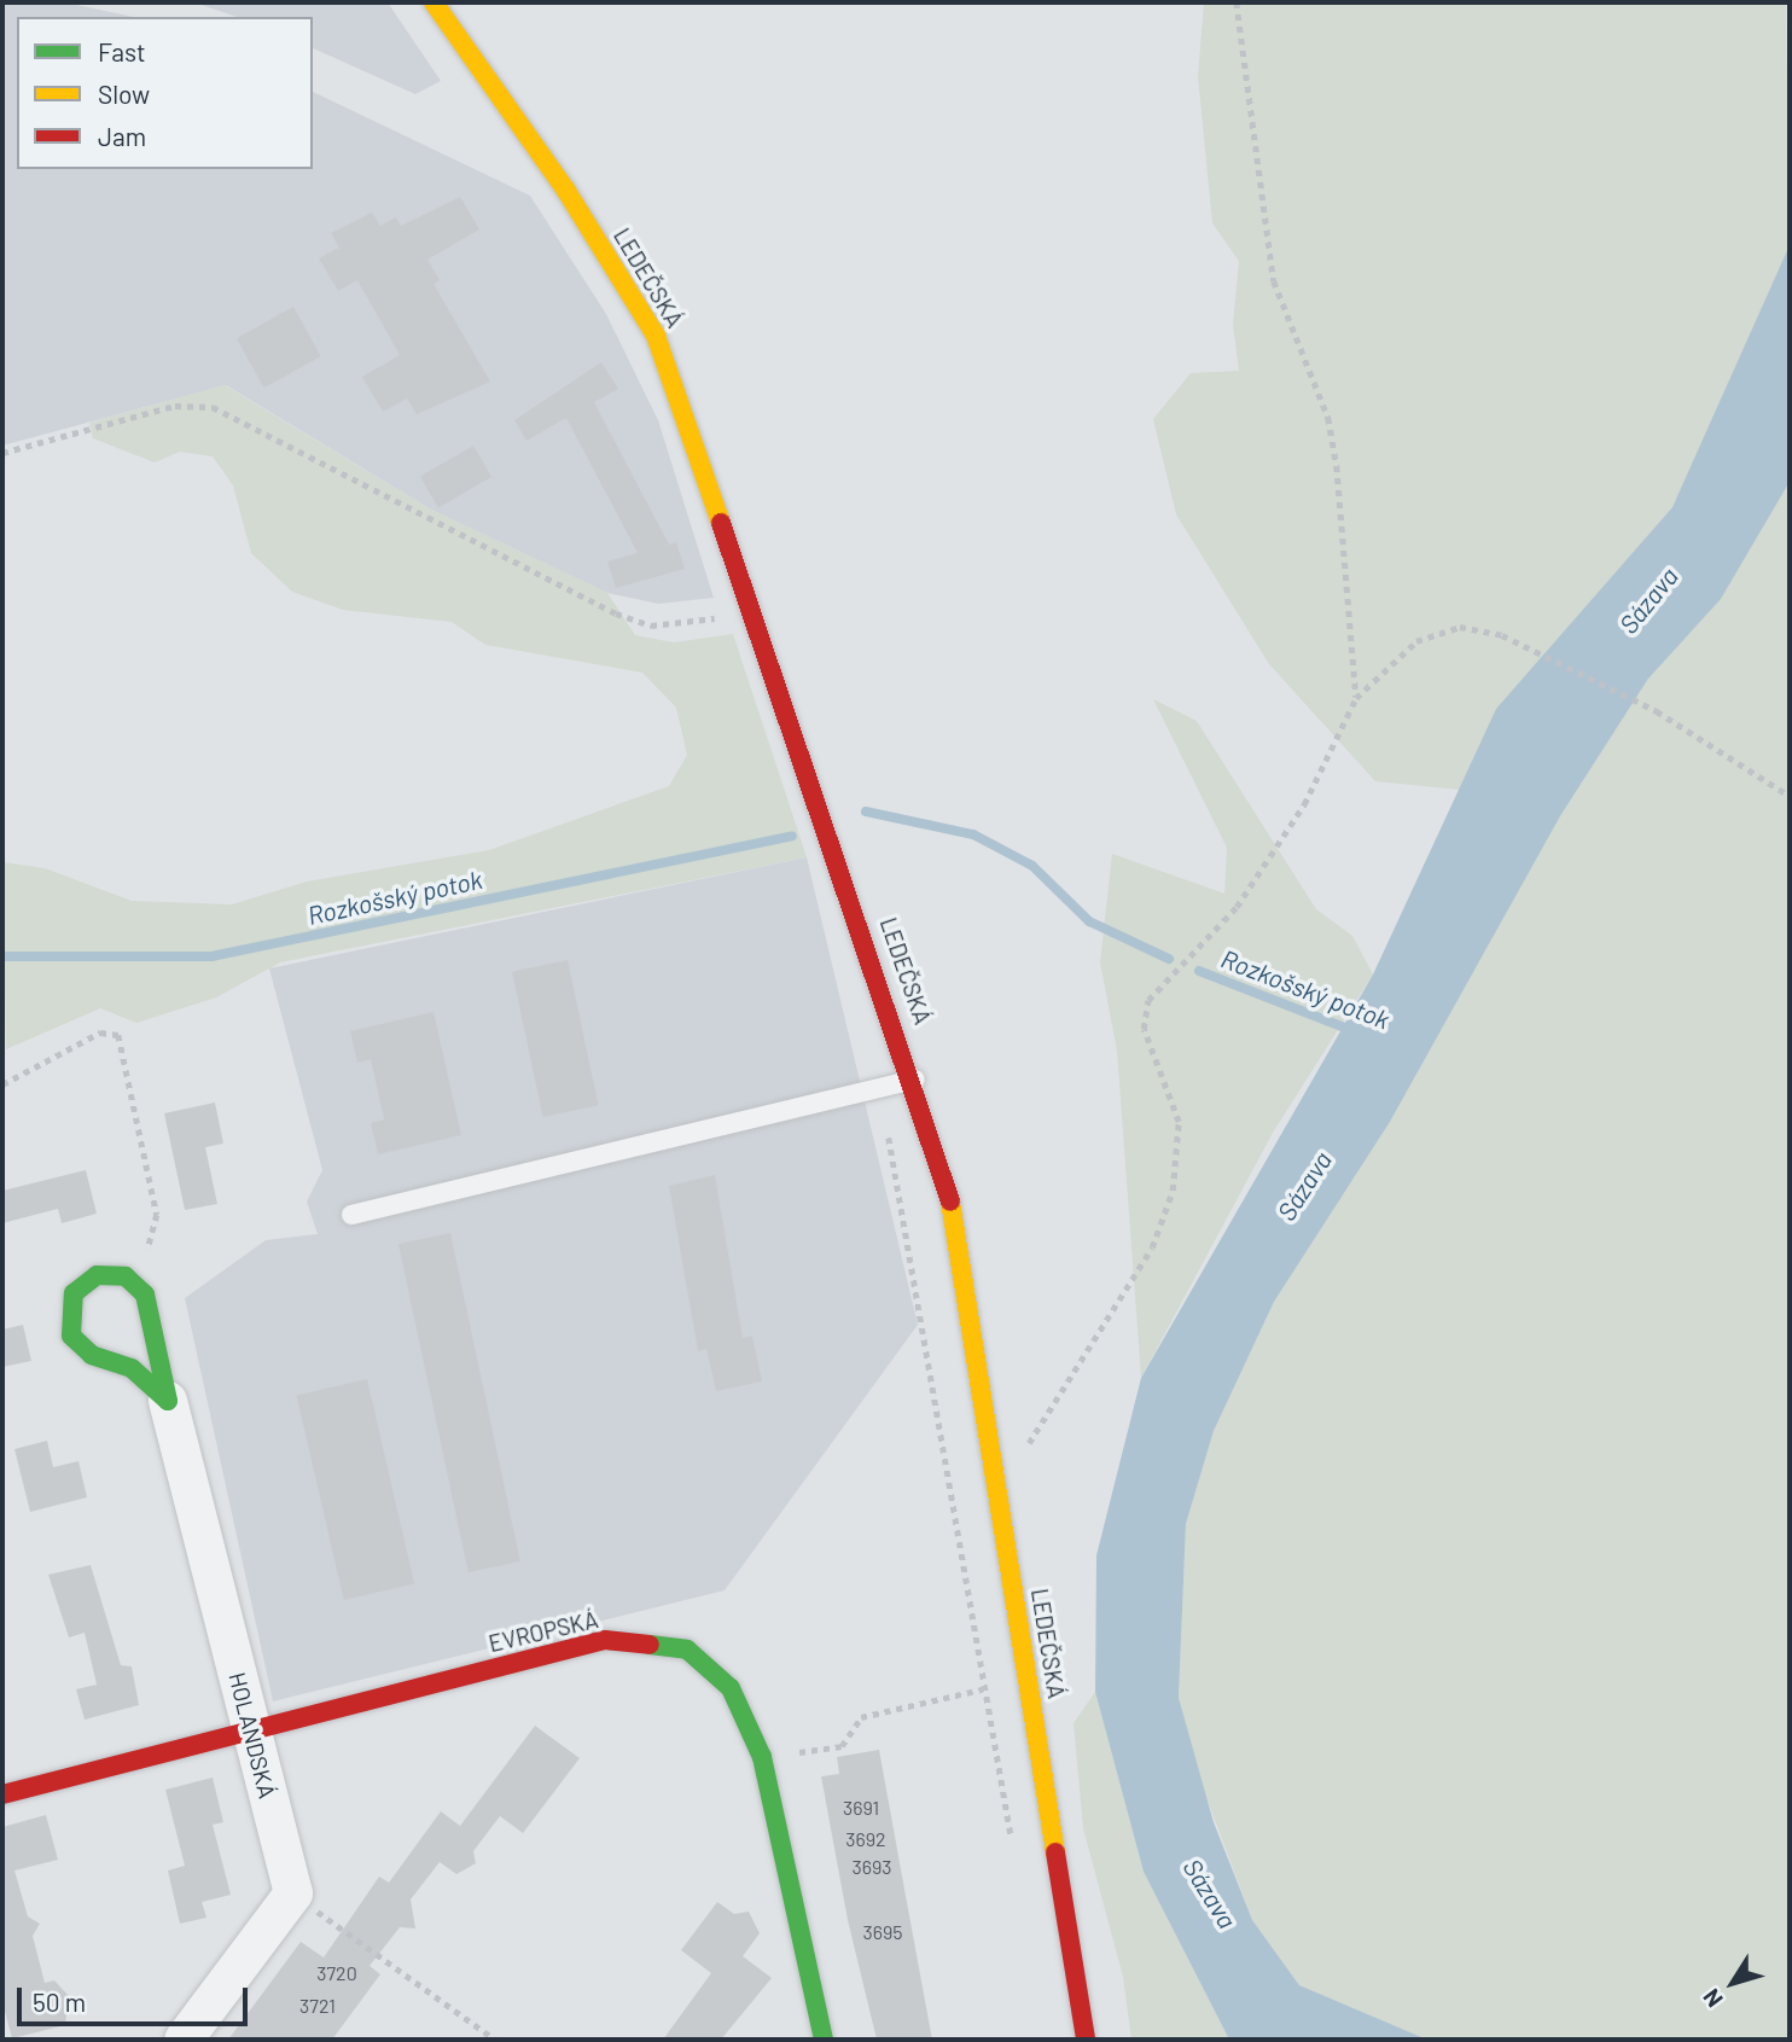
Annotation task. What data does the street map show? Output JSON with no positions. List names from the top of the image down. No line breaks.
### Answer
{"streets":{"main road":["LEDEČSKÁ","EVROPSKÁ","HOLANDSKÁ"]},"crossings":[["EVROPSKÁ","HOLANDSKÁ"]],"water":["Sázava","Rozkošský potok"],"house_numbers":["3691","3692","3693","3695","3720","3721"],"legend":["Fast","Slow","Jam"],"scale_bar":"50 m","north":"bottom left"}
